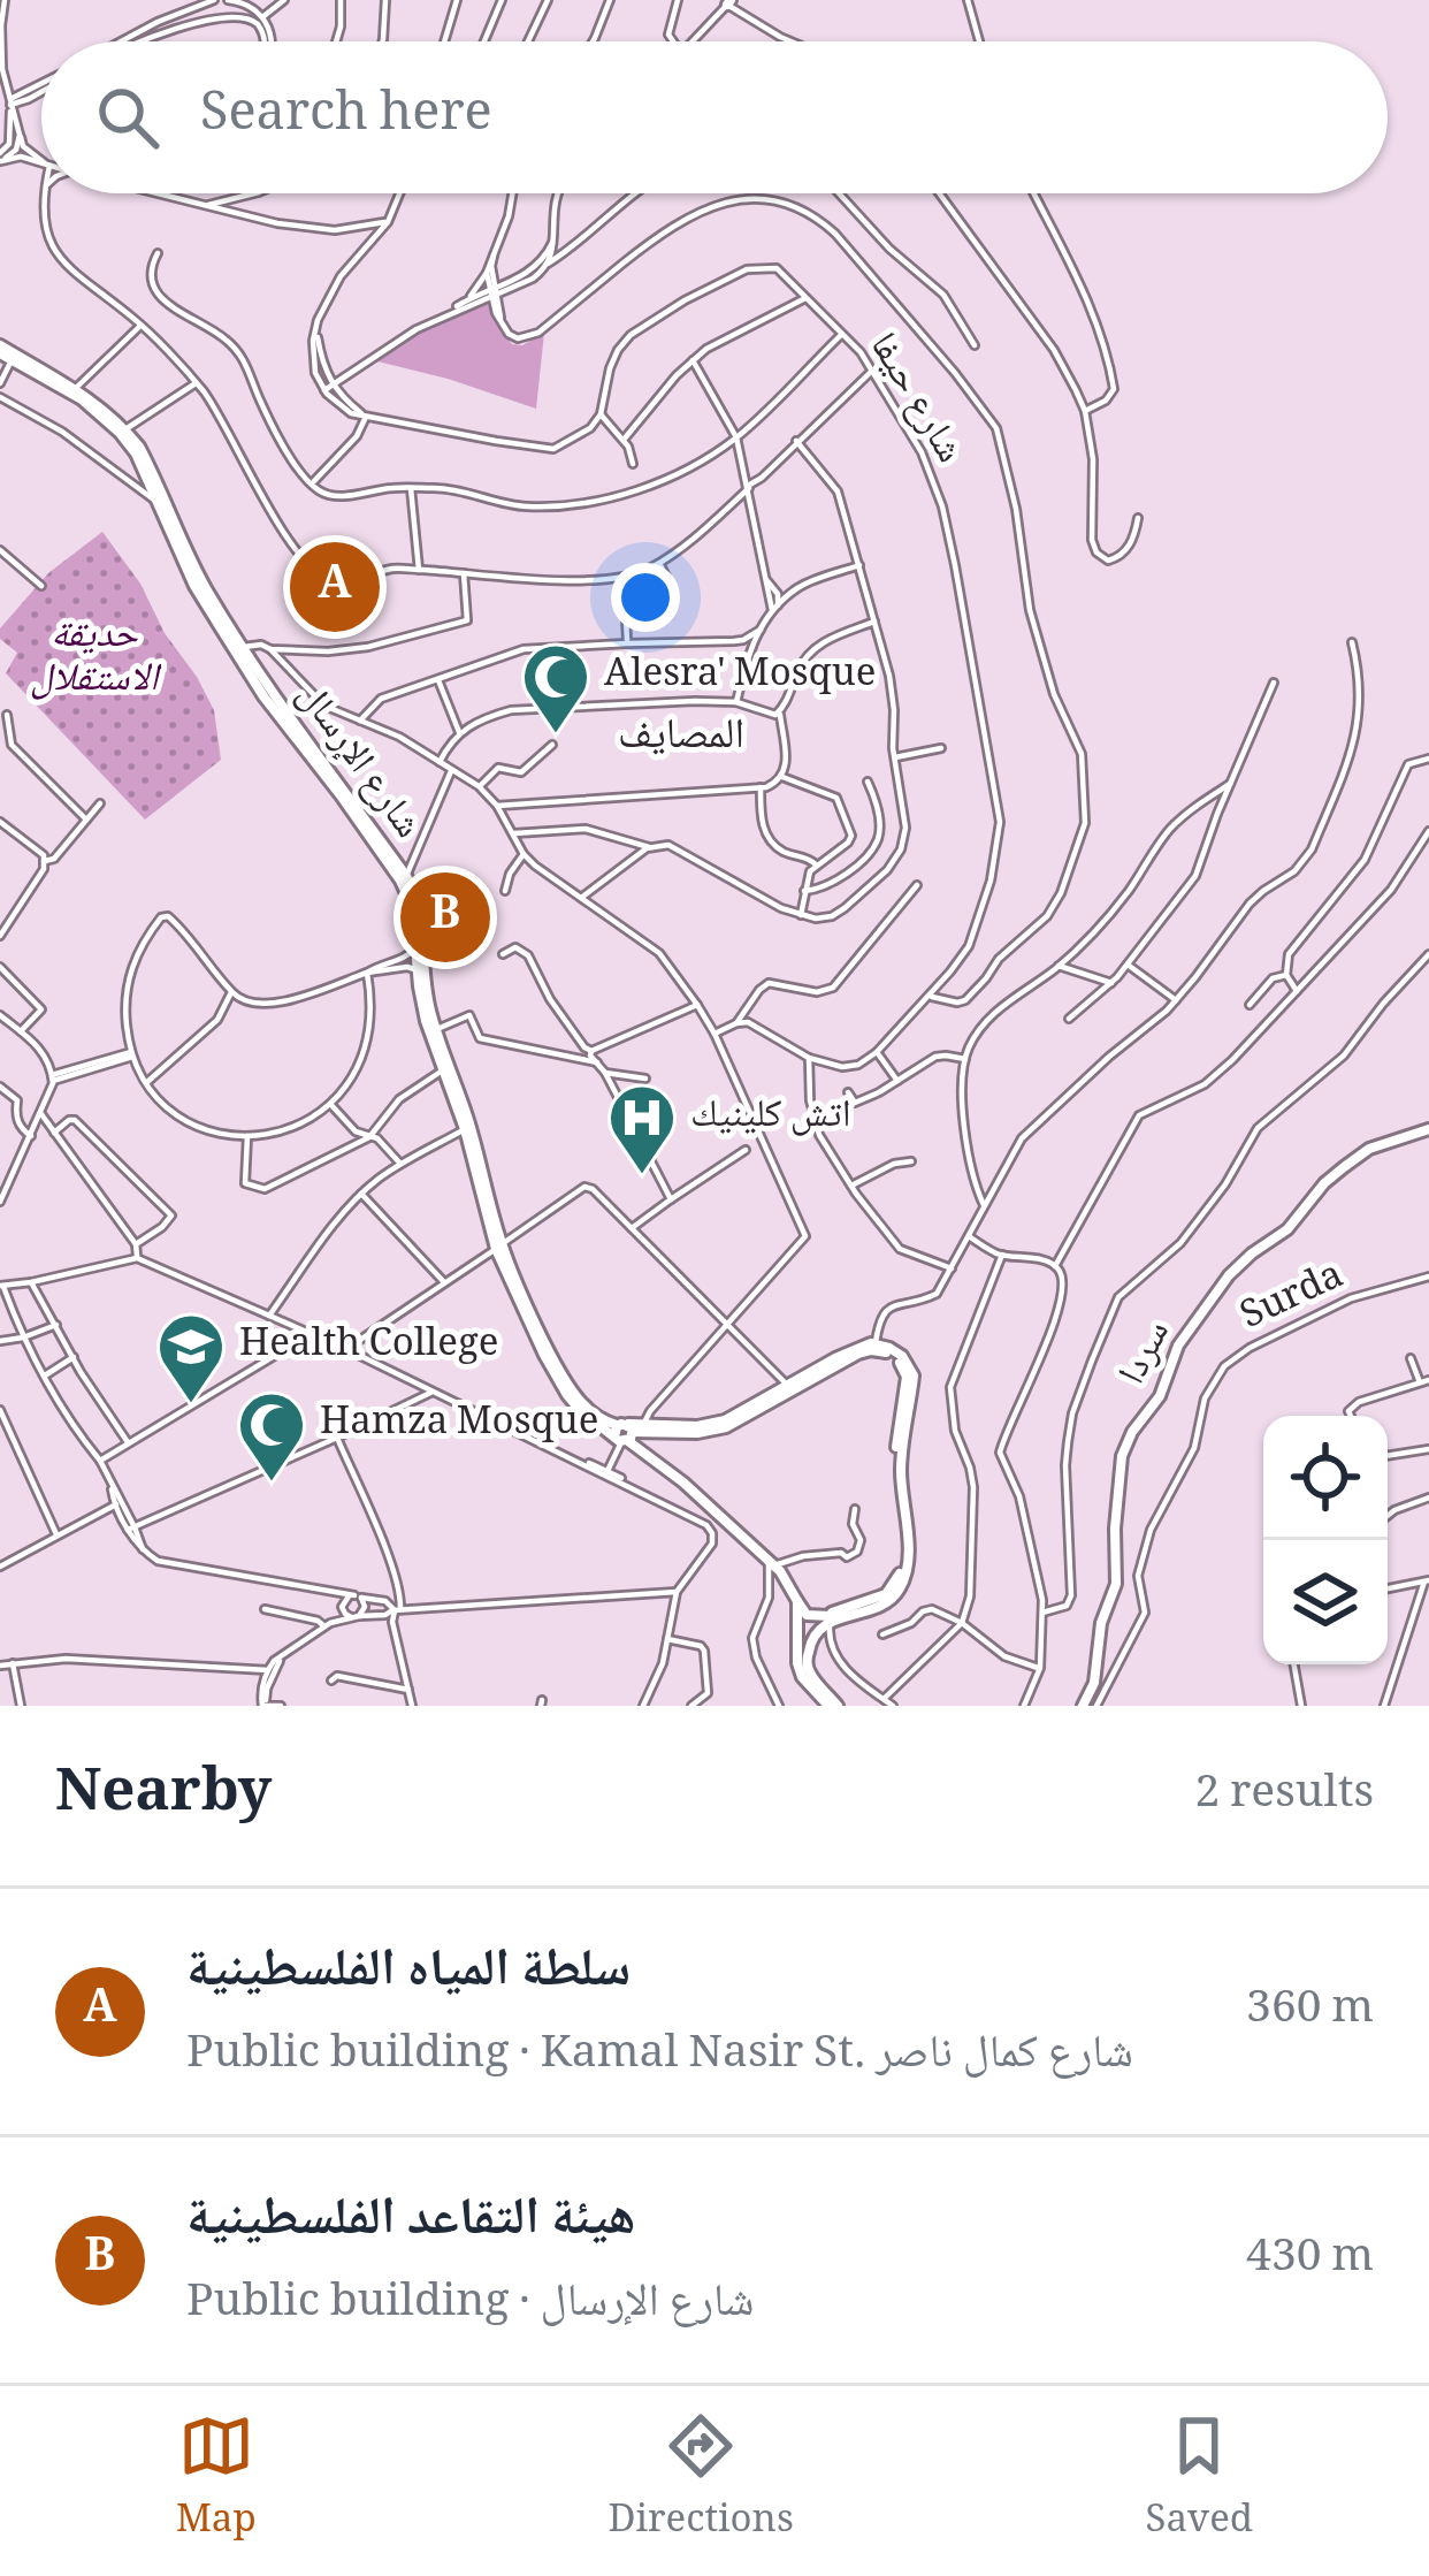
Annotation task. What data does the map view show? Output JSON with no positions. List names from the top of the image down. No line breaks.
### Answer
{"streets":{"main road":["شارع الإرسال","سردا"],"street":["شارع حيفا","Surda"]},"districts":["المصايف"],"parks":["حديقة الاستقلال"],"places":{"mosque":["Alesra' Mosque","Hamza Mosque"],"hospital":["اتش كلينيك"],"school or university":["Health College"]},"page":{"search":"Search here","pins":["A","B"],"heading":["Nearby","2 results"],"list":[{"mark":"A","name":"سلطة المياه الفلسطينية","note":"Public building · Kamal Nasir St. شارع كمال ناصر","value":"360 m"},{"mark":"B","name":"هيئة التقاعد الفلسطينية","note":"Public building · شارع الإرسال","value":"430 m"}],"nav":["Map","Directions","Saved"]}}
